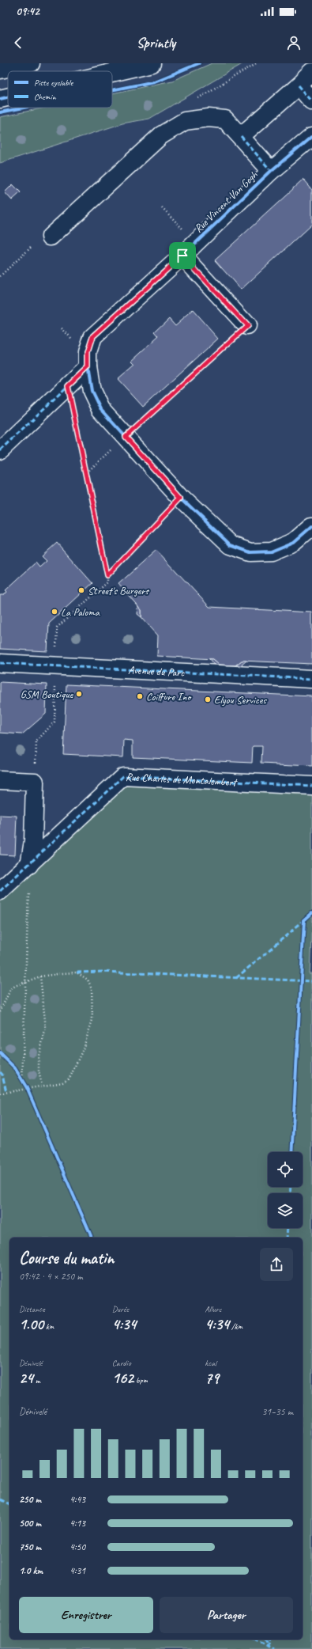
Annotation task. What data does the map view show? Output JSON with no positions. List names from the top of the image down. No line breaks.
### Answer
{"streets":{"street":["Rue Vincent Van Gogh","Avenue du Parc","Rue Charles de Montalembert"]},"places":["Street's Burgers","La Paloma","GSM Boutique","Coiffure Ino","Elyou Services"],"legend":["Piste cyclable","Chemin"],"page":{"status":"09:42","header":"Sprintly","heading":["Course du matin","09:42 · 4 × 250 m"],"stats":[["Distance","1.00 km"],["Durée","4:34"],["Allure","4:34 /km"],["Dénivelé","24 m"],["Cardio","162 bpm"],["kcal","79"]],"chart":["Dénivelé","31–35 m"],"list":[{"name":"250 m","note":"4:43"},{"name":"500 m","note":"4:13"},{"name":"750 m","note":"4:50"},{"name":"1.0 km","note":"4:31"}],"buttons":["Enregistrer","Partager"]}}
